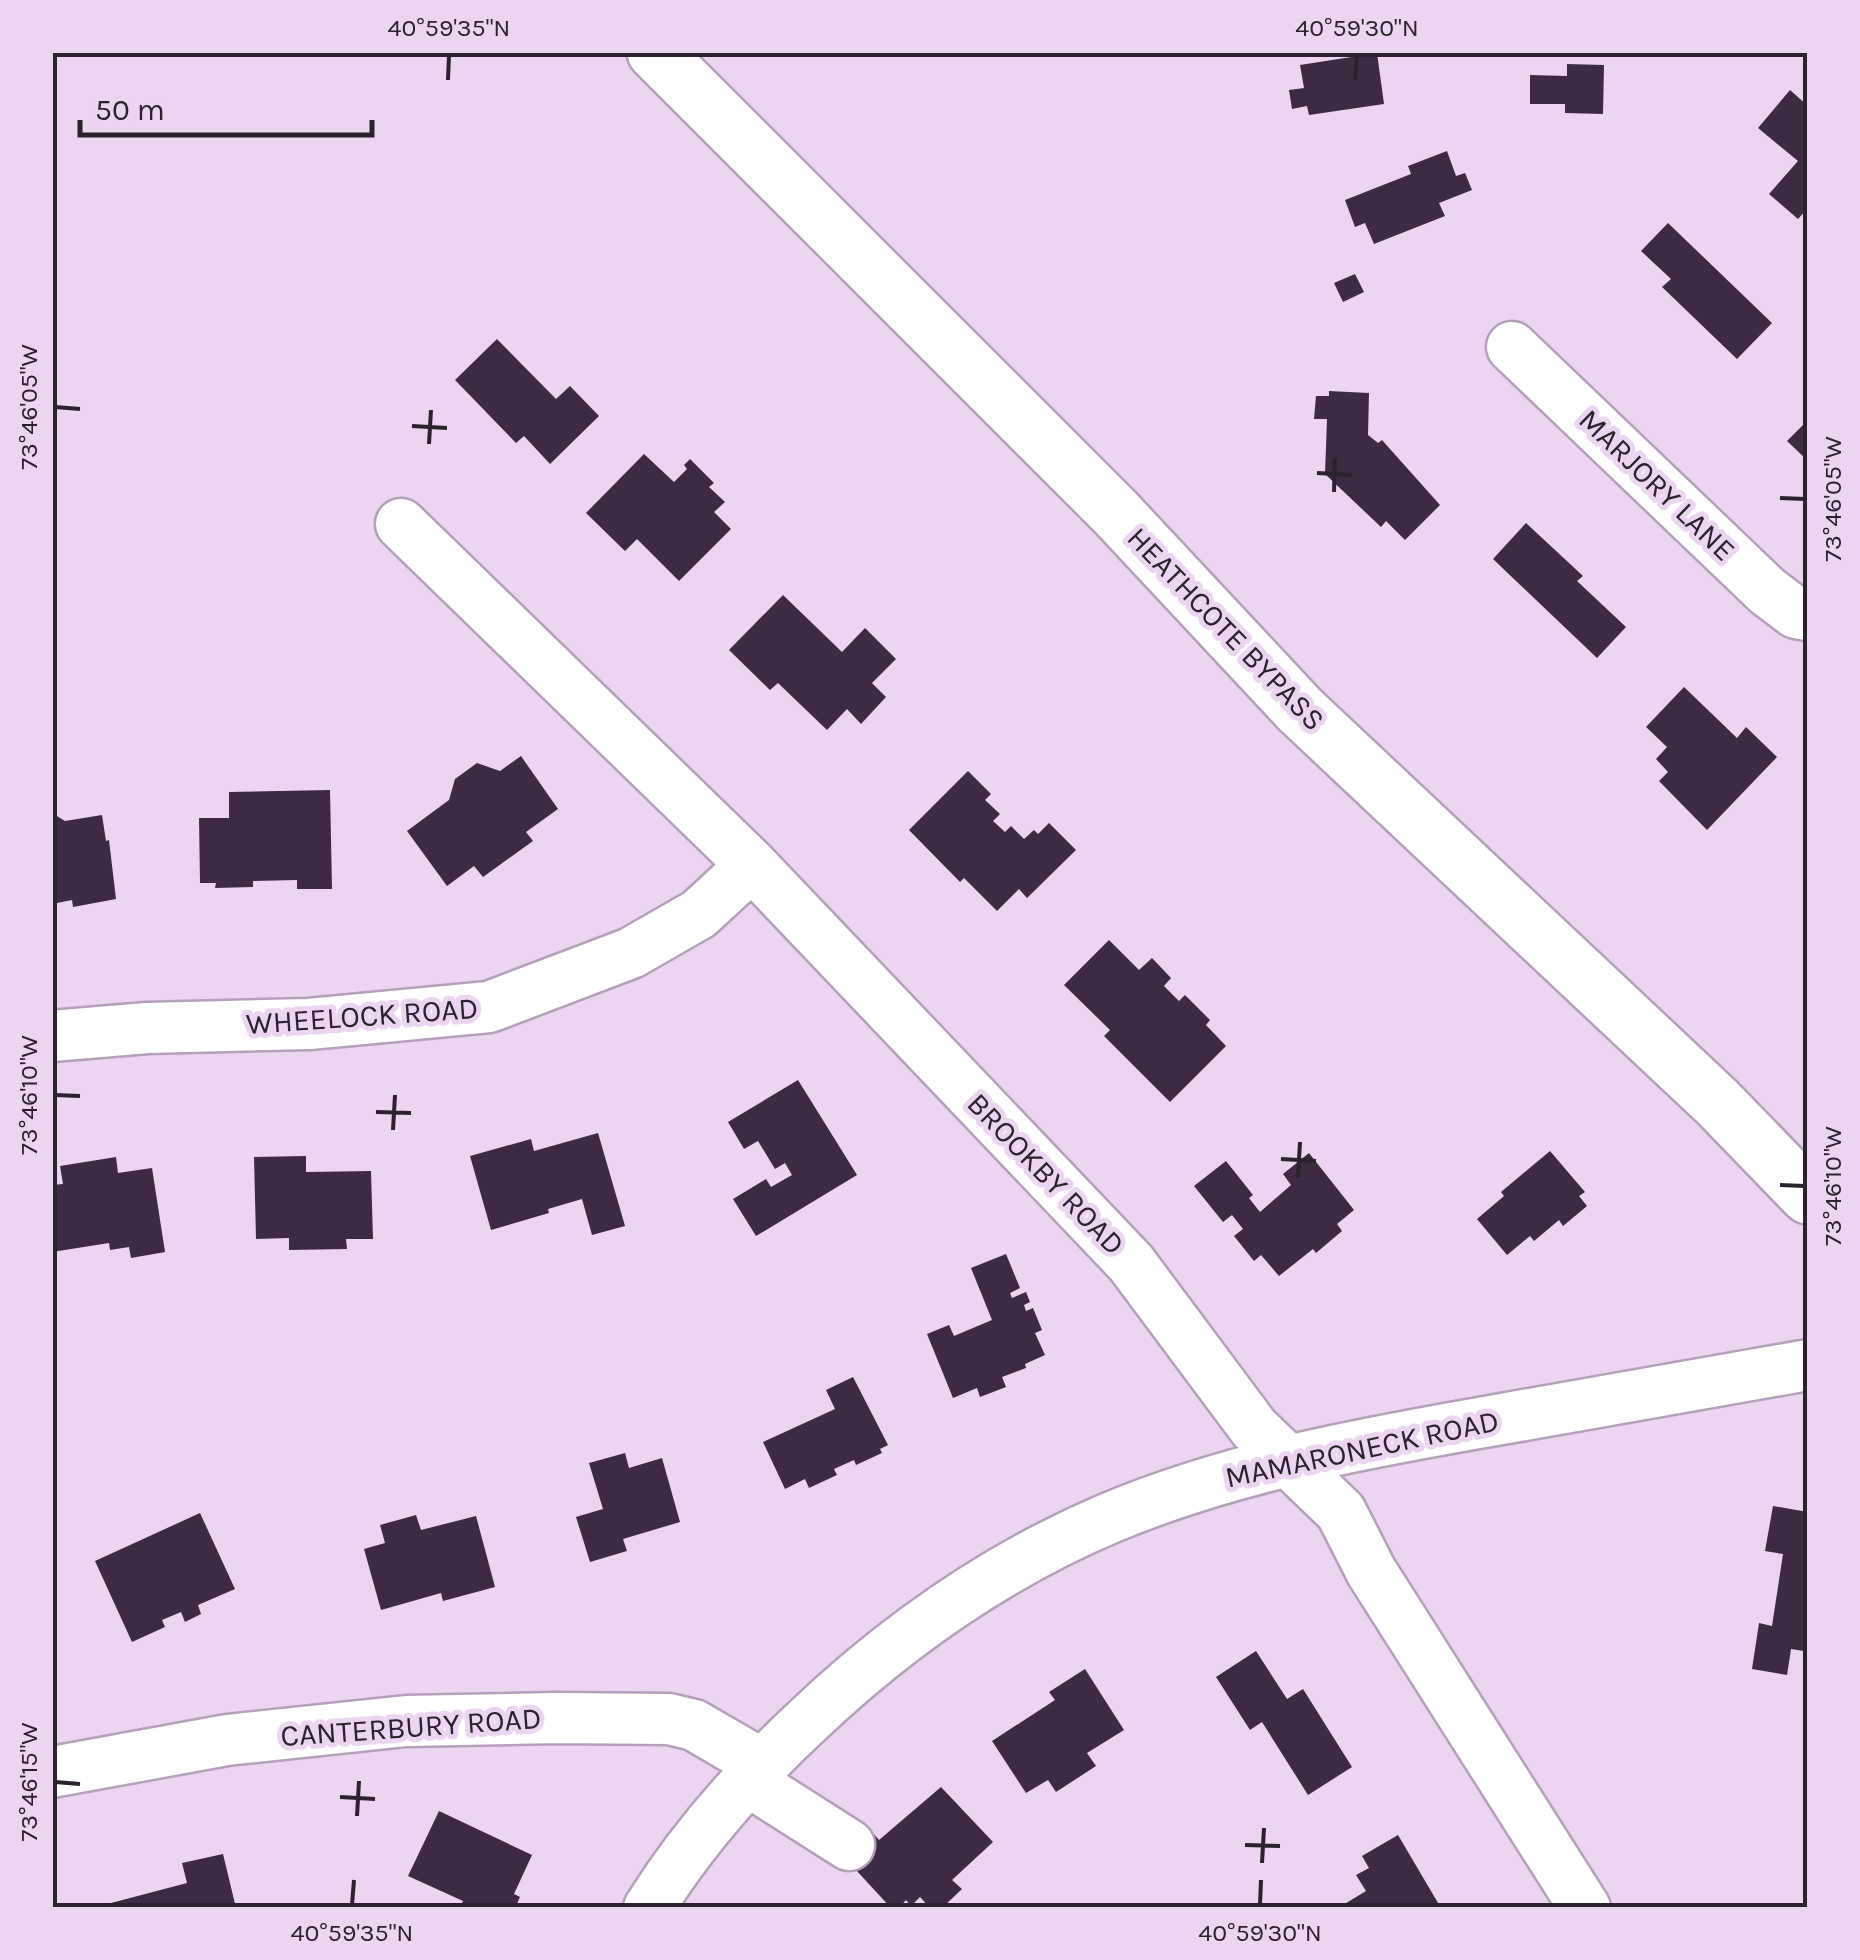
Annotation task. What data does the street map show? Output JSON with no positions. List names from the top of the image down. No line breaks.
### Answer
{"streets":{"main road":["HEATHCOTE BYPASS"],"street":["MARJORY LANE","WHEELOCK ROAD","BROOKBY ROAD","MAMARONECK ROAD","CANTERBURY ROAD"]},"crossings":[["WHEELOCK ROAD","BROOKBY ROAD"],["BROOKBY ROAD","MAMARONECK ROAD"],["MAMARONECK ROAD","CANTERBURY ROAD"]],"scale_bar":"50 m","coordinates":["40°59'35\"N","40°59'30\"N","73°46'05\"W","73°46'10\"W","73°46'15\"W"]}
